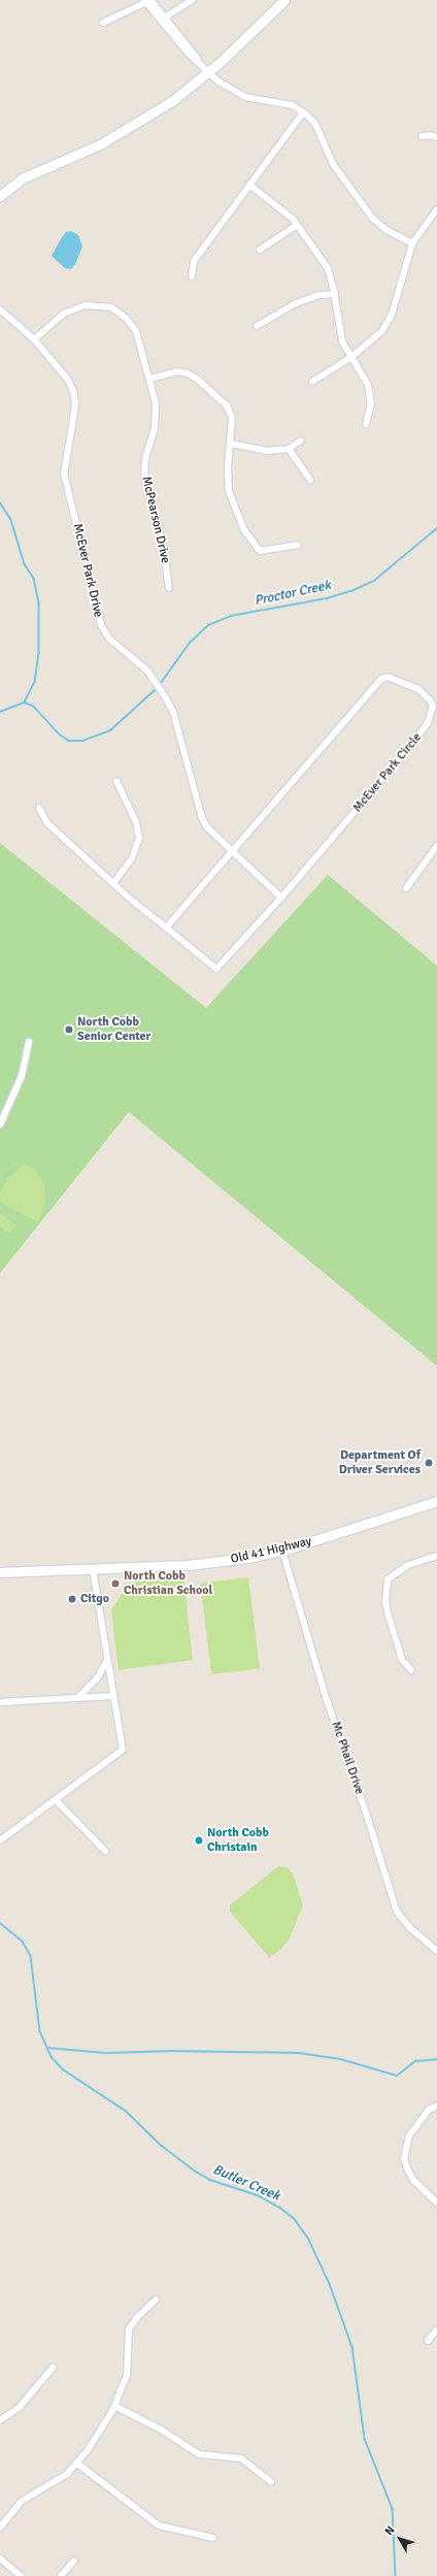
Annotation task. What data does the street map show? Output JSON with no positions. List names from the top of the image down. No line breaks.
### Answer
{"streets":{"main road":["Old 41 Highway"],"street":["McPearson Drive","McEver Park Drive","McEver Park Circle","Mc Phail Drive"]},"crossings":[["McPearson Drive","McEver Park Drive"],["McEver Park Drive","McEver Park Circle"],["Old 41 Highway","Mc Phail Drive"]],"water":["Proctor Creek","Butler Creek"],"places":["North Cobb Senior Center","Department Of Driver Services","North Cobb Christian School","Citgo","North Cobb Christain"],"north":"top left"}
